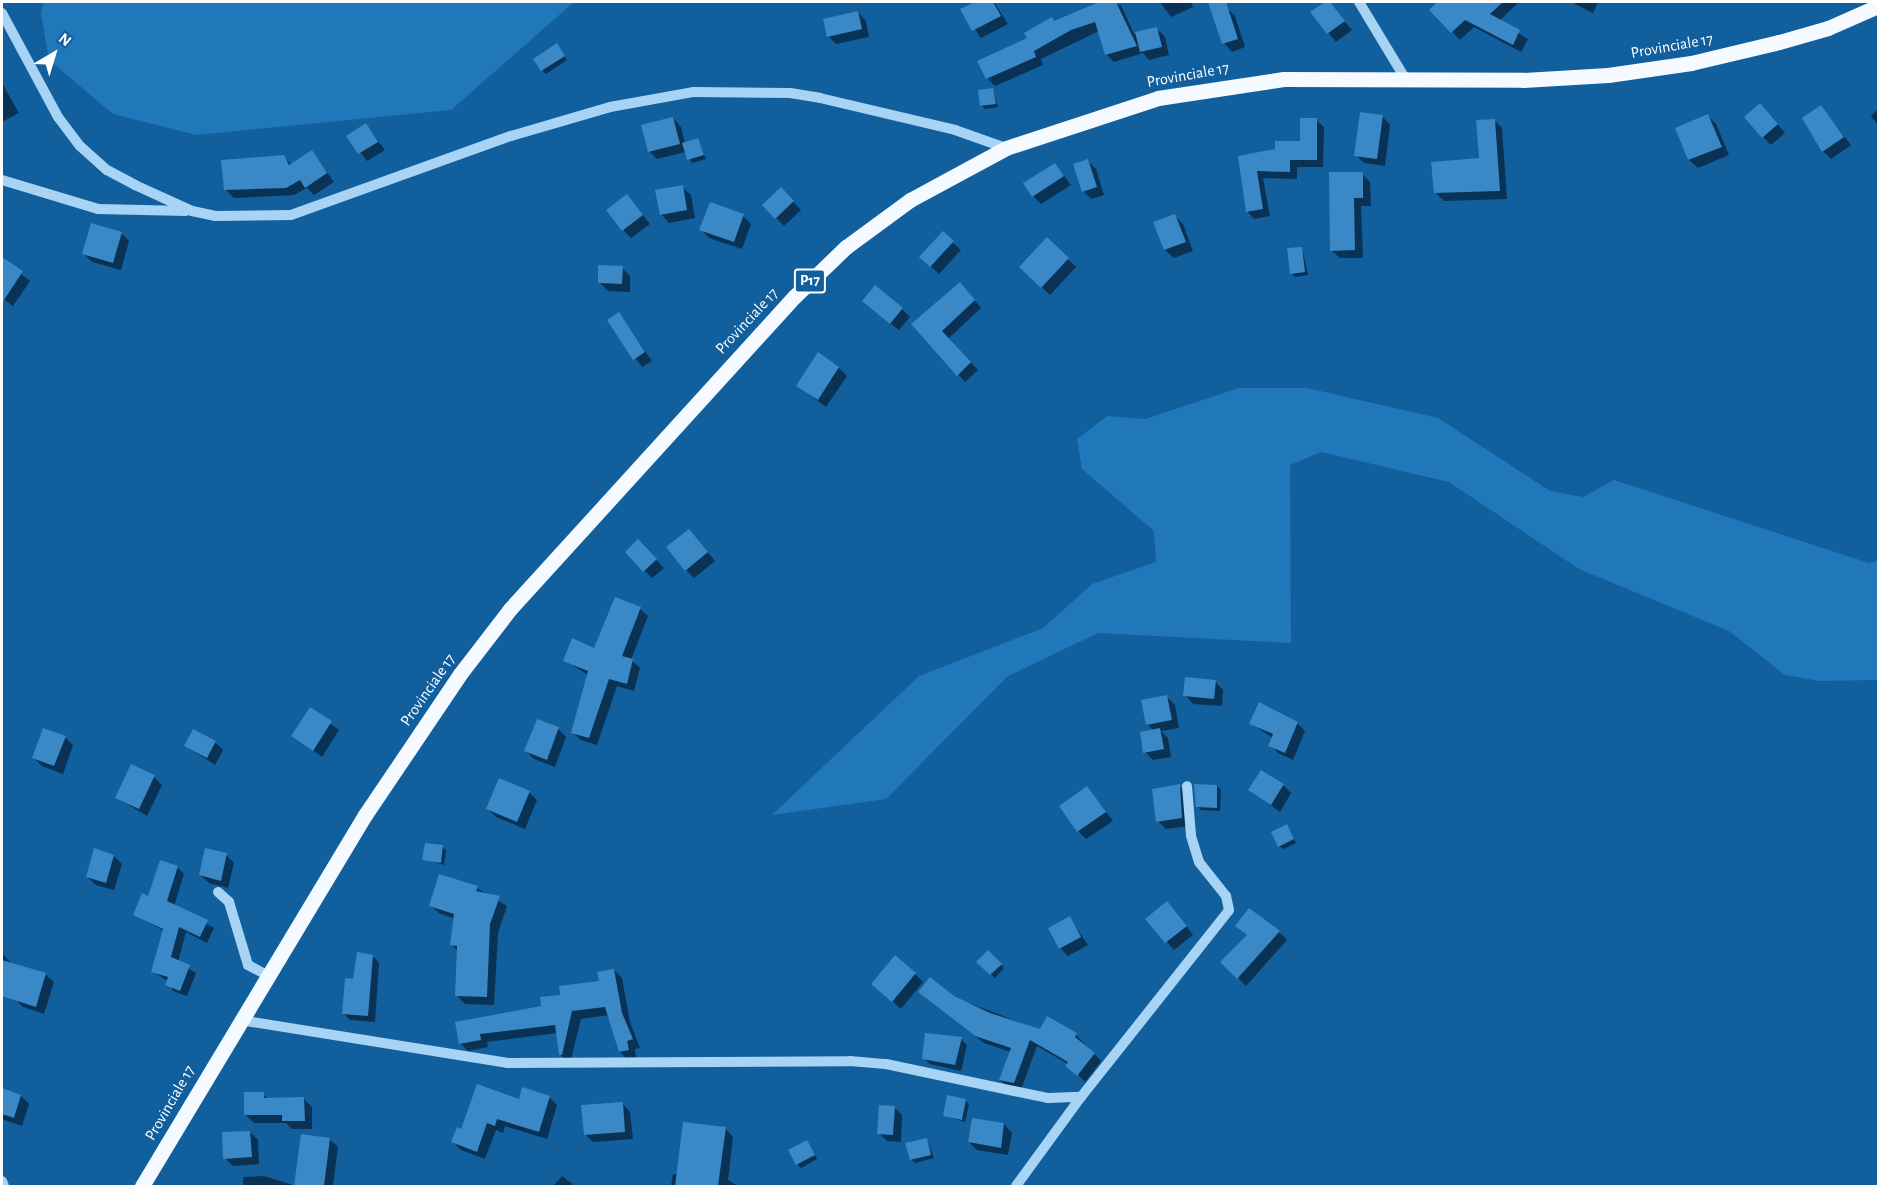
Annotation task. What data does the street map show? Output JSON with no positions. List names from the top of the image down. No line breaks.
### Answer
{"streets":{"main road":["Provinciale 17","P17"]},"north":"top right"}
